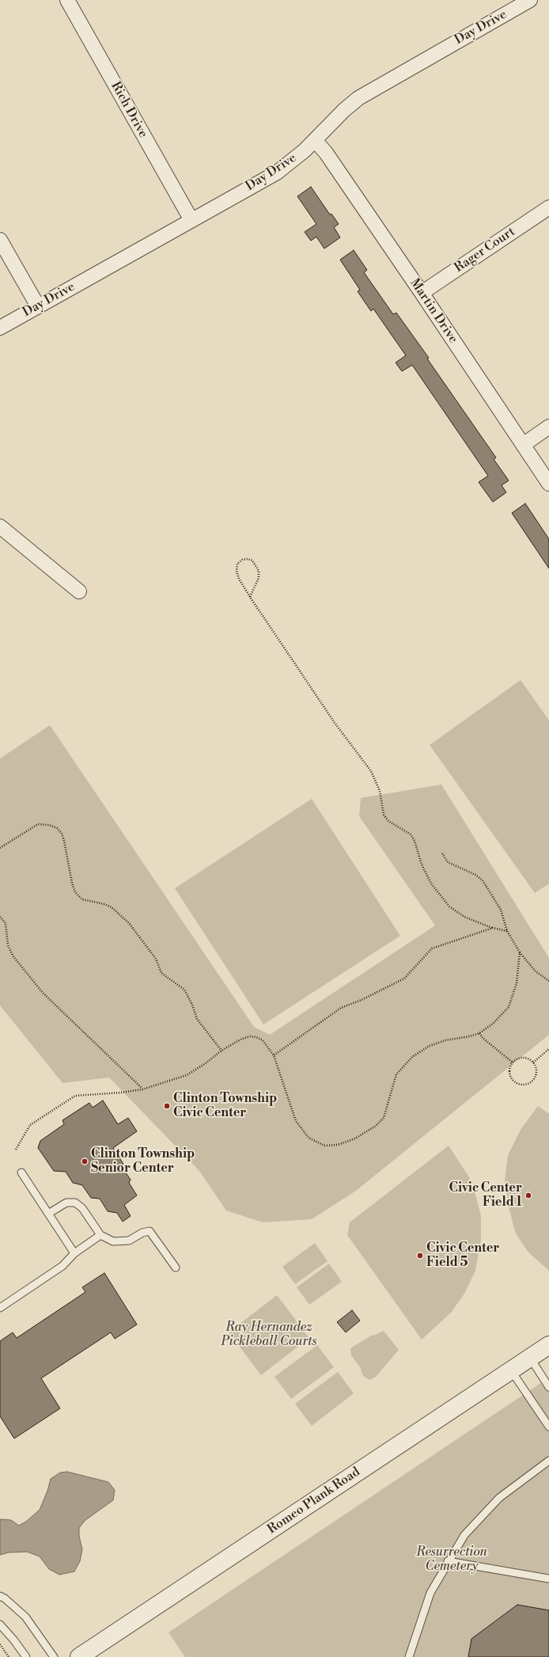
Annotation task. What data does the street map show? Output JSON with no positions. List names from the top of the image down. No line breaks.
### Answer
{"streets":{"street":["Day Drive","Rich Drive","Rager Court","Martin Drive","Romeo Plank Road"]},"crossings":[["Day Drive","Rich Drive"],["Day Drive","Martin Drive"],["Rager Court","Martin Drive"]],"parks":["Ray Hernandez Pickleball Courts","Resurrection Cemetery"],"places":["Clinton Township Civic Center","Clinton Township Senior Center","Civic Center Field 1","Civic Center Field 5"]}
